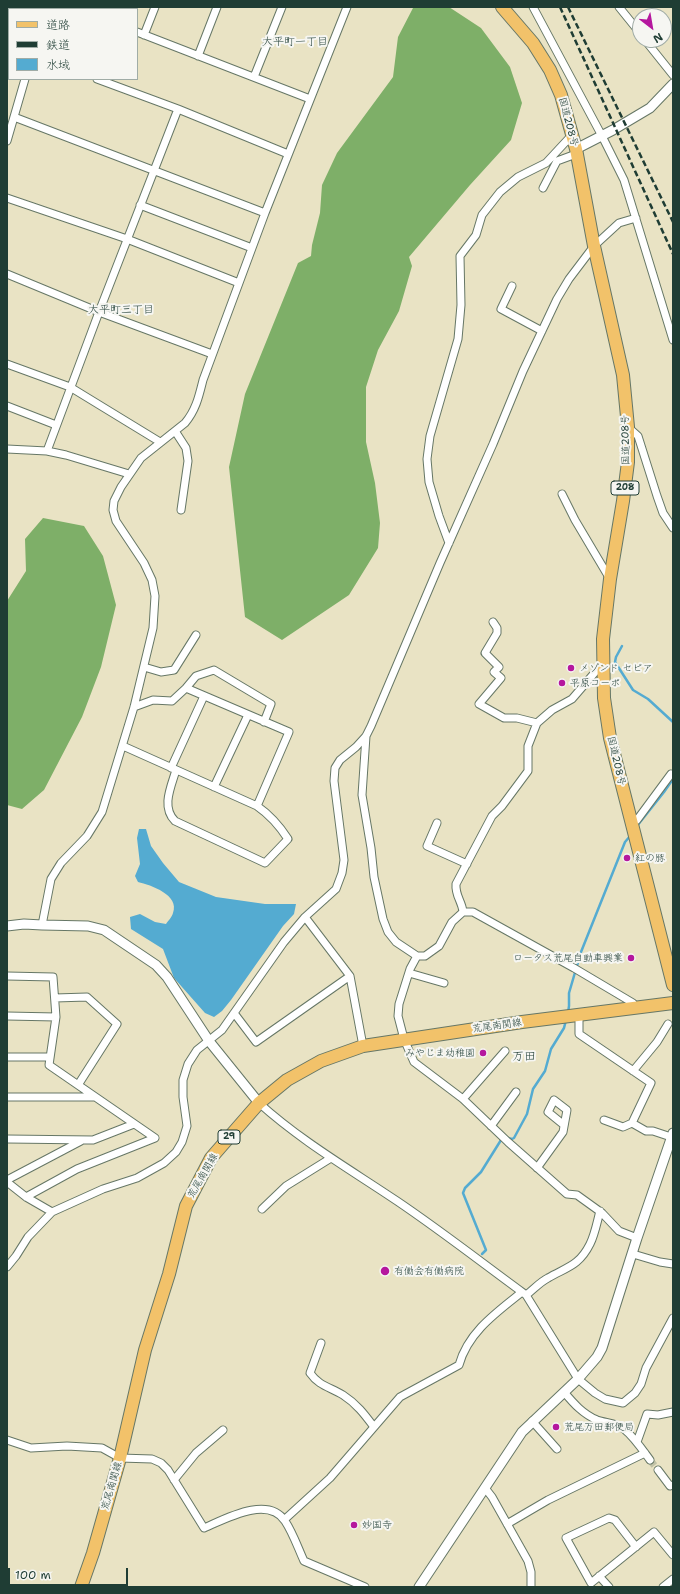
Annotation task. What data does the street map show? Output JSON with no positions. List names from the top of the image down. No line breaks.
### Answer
{"streets":{"main road":["国道208号","208","荒尾南関線","29"]},"districts":["大平町一丁目","大平町三丁目","万田"],"places":["メゾンド セピア","平原コーポ","紅の豚","ロータス荒尾自動車興業","みやじま幼稚園","有働会有働病院","荒尾万田郵便局","妙国寺"],"legend":["道路","鉄道","水域"],"scale_bar":"100 m","north":"bottom right"}
